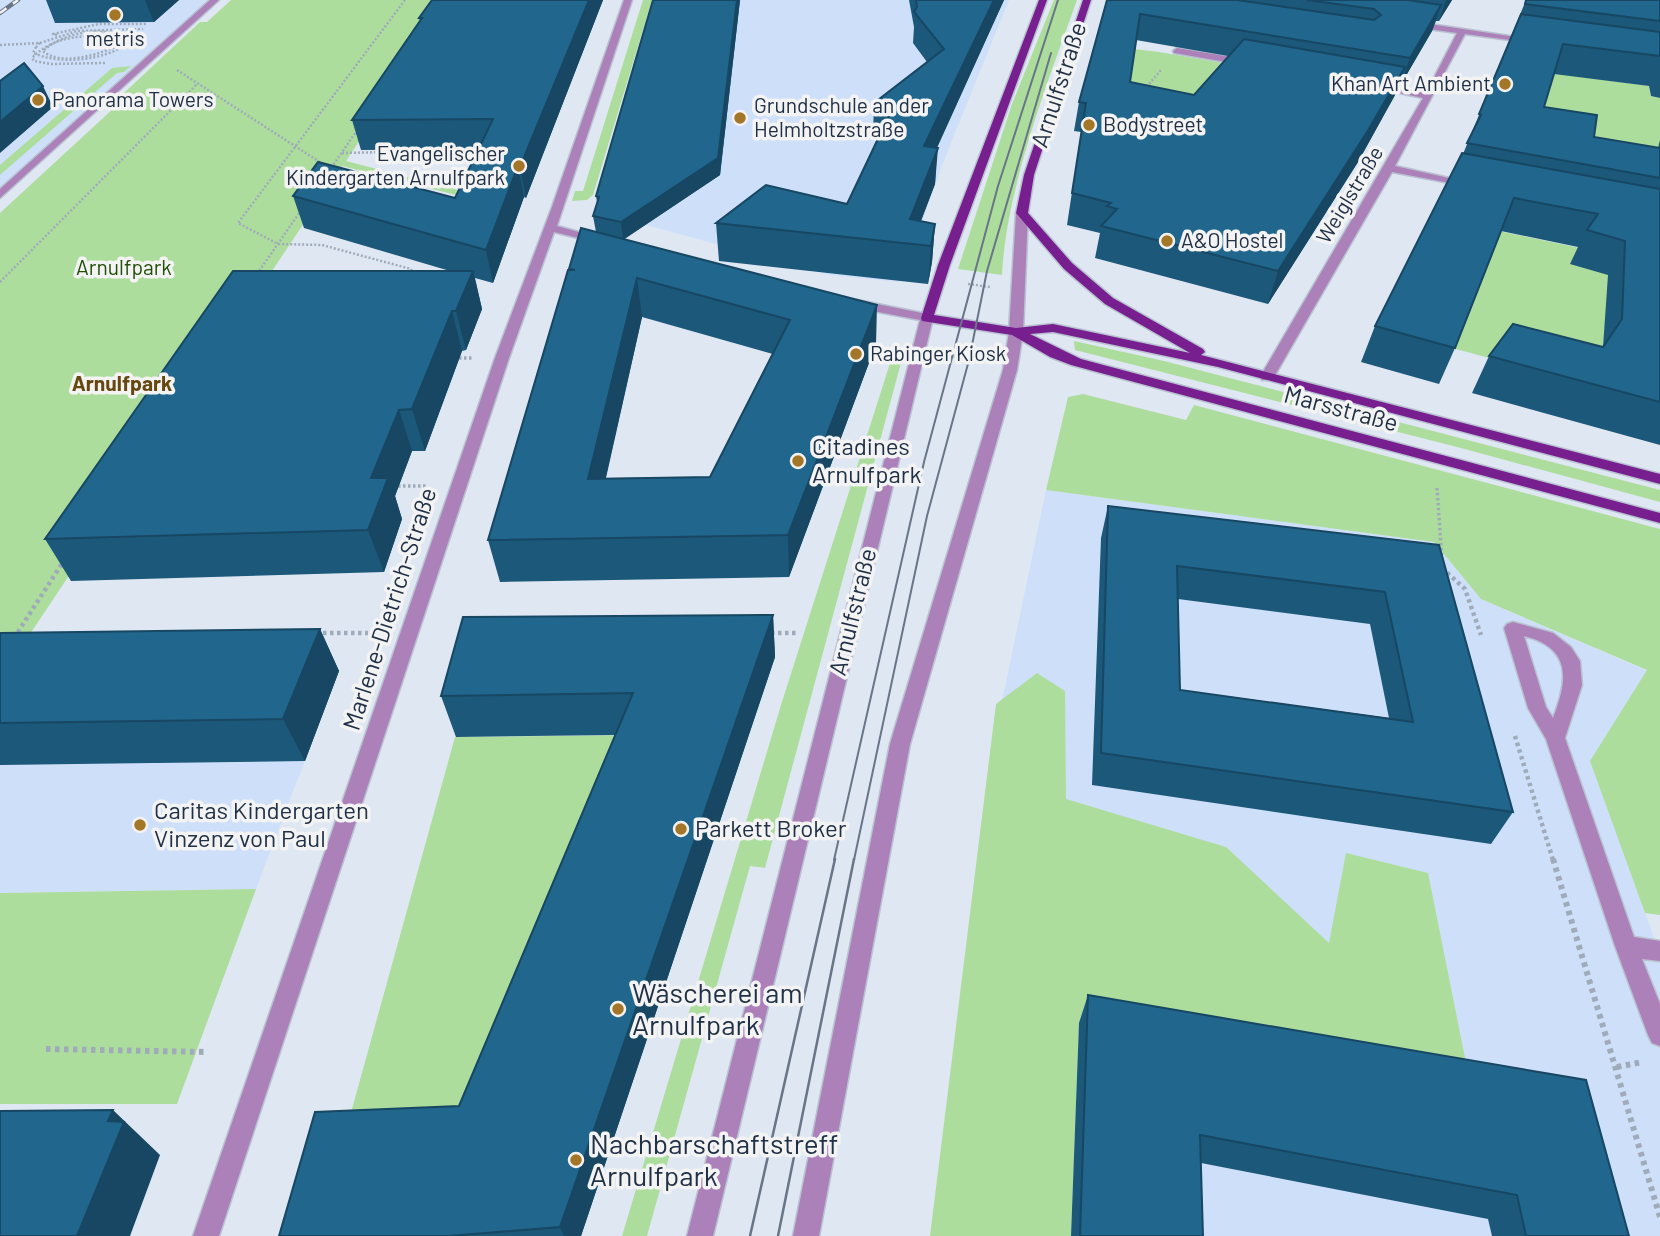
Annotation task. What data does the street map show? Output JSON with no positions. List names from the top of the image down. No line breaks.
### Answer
{"streets":{"main road":["Arnulfstraße","Marsstraße"],"street":["Weiglstraße","Marlene-Dietrich-Straße"]},"crossings":[["Arnulfstraße","Marsstraße"],["Weiglstraße","Marsstraße"]],"districts":["Arnulfpark"],"parks":["Arnulfpark"],"places":["metris","Khan Art Ambient","Panorama Towers","Grundschule an der Helmholtzstraße","Bodystreet","Evangelischer Kindergarten Arnulfpark","A&O Hostel","Rabinger Kiosk","Citadines Arnulfpark","Caritas Kindergarten Vinzenz von Paul","Parkett Broker","Wäscherei am Arnulfpark","Nachbarschaftstreff Arnulfpark"]}
